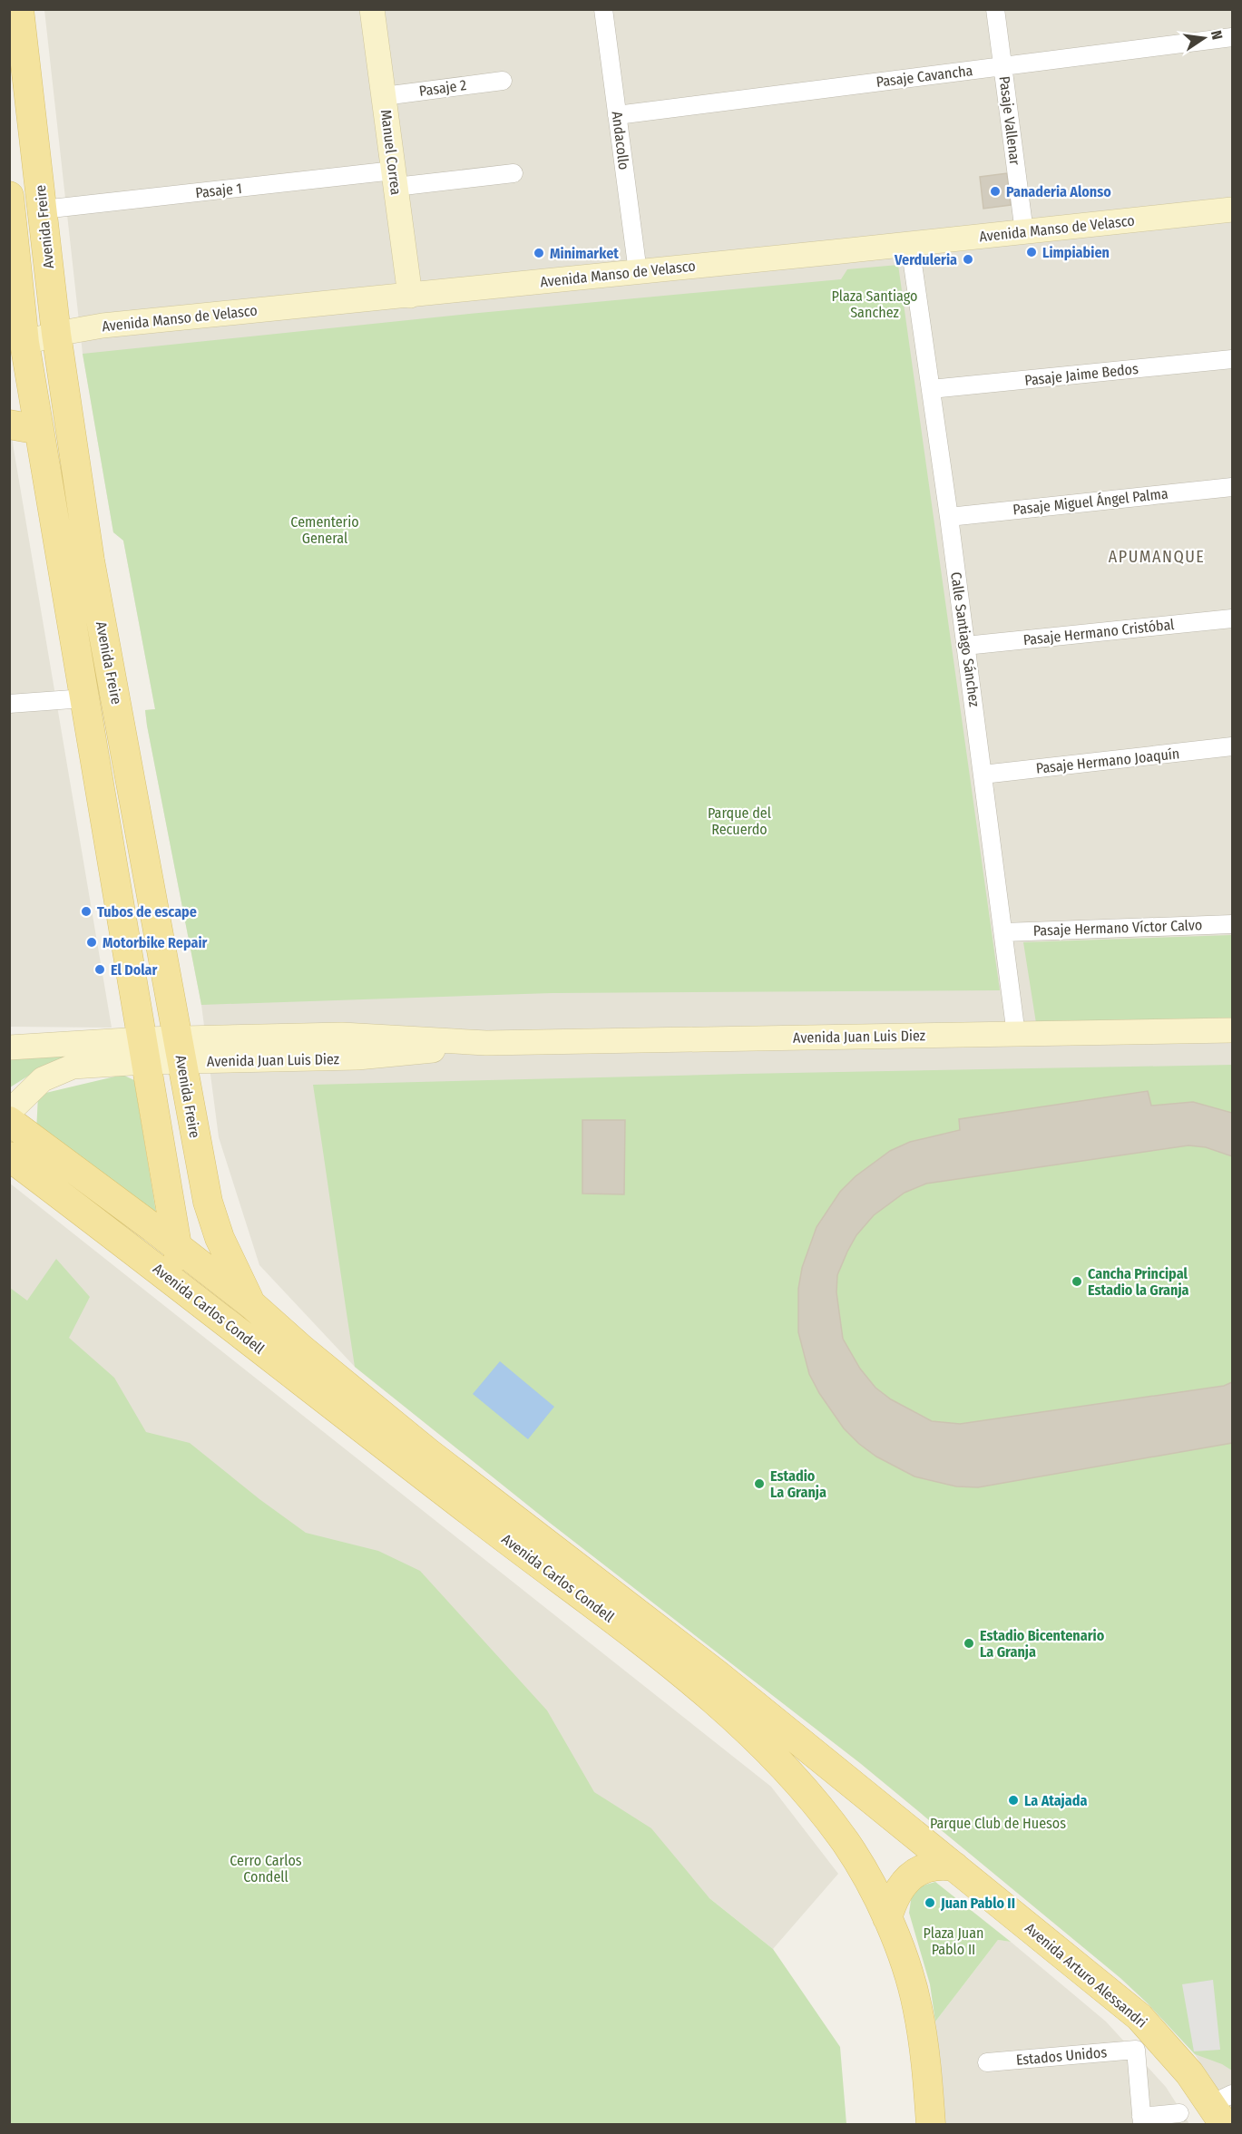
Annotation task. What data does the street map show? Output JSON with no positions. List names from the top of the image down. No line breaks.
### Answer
{"streets":{"main road":["Avenida Freire","Avenida Carlos Condell","Avenida Arturo Alessandri"],"street":["Pasaje Cavancha","Pasaje 2","Pasaje Vallenar","Andacollo","Manuel Correa","Pasaje 1","Avenida Manso de Velasco","Pasaje Jaime Bedos","Pasaje Miguel Ángel Palma","Pasaje Hermano Cristóbal","Calle Santiago Sánchez","Pasaje Hermano Joaquín","Pasaje Hermano Víctor Calvo","Avenida Juan Luis Diez","Estados Unidos"]},"crossings":[["Pasaje Cavancha","Pasaje Vallenar"],["Pasaje Cavancha","Andacollo"],["Pasaje 2","Manuel Correa"],["Pasaje Vallenar","Avenida Manso de Velasco"],["Andacollo","Avenida Manso de Velasco"],["Manuel Correa","Pasaje 1"],["Manuel Correa","Avenida Manso de Velasco"],["Pasaje 1","Avenida Freire"],["Avenida Freire","Avenida Manso de Velasco"],["Avenida Freire","Avenida Juan Luis Diez"],["Avenida Freire","Avenida Carlos Condell"],["Avenida Manso de Velasco","Calle Santiago Sánchez"],["Pasaje Jaime Bedos","Calle Santiago Sánchez"],["Pasaje Miguel Ángel Palma","Calle Santiago Sánchez"],["Pasaje Hermano Cristóbal","Calle Santiago Sánchez"],["Calle Santiago Sánchez","Pasaje Hermano Joaquín"],["Calle Santiago Sánchez","Pasaje Hermano Víctor Calvo"],["Calle Santiago Sánchez","Avenida Juan Luis Diez"],["Avenida Carlos Condell","Avenida Arturo Alessandri"]],"districts":["APUMANQUE"],"parks":["Plaza Santiago Sanchez","Cementerio General","Parque del Recuerdo","Parque Club de Huesos","Cerro Carlos Condell","Plaza Juan Pablo II"],"places":["Panaderia Alonso","Limpiabien","Minimarket","Verduleria","Tubos de escape","Motorbike Repair","El Dolar","Cancha Principal Estadio la Granja","Estadio La Granja","Estadio Bicentenario La Granja","La Atajada","Juan Pablo II"],"north":"right"}
